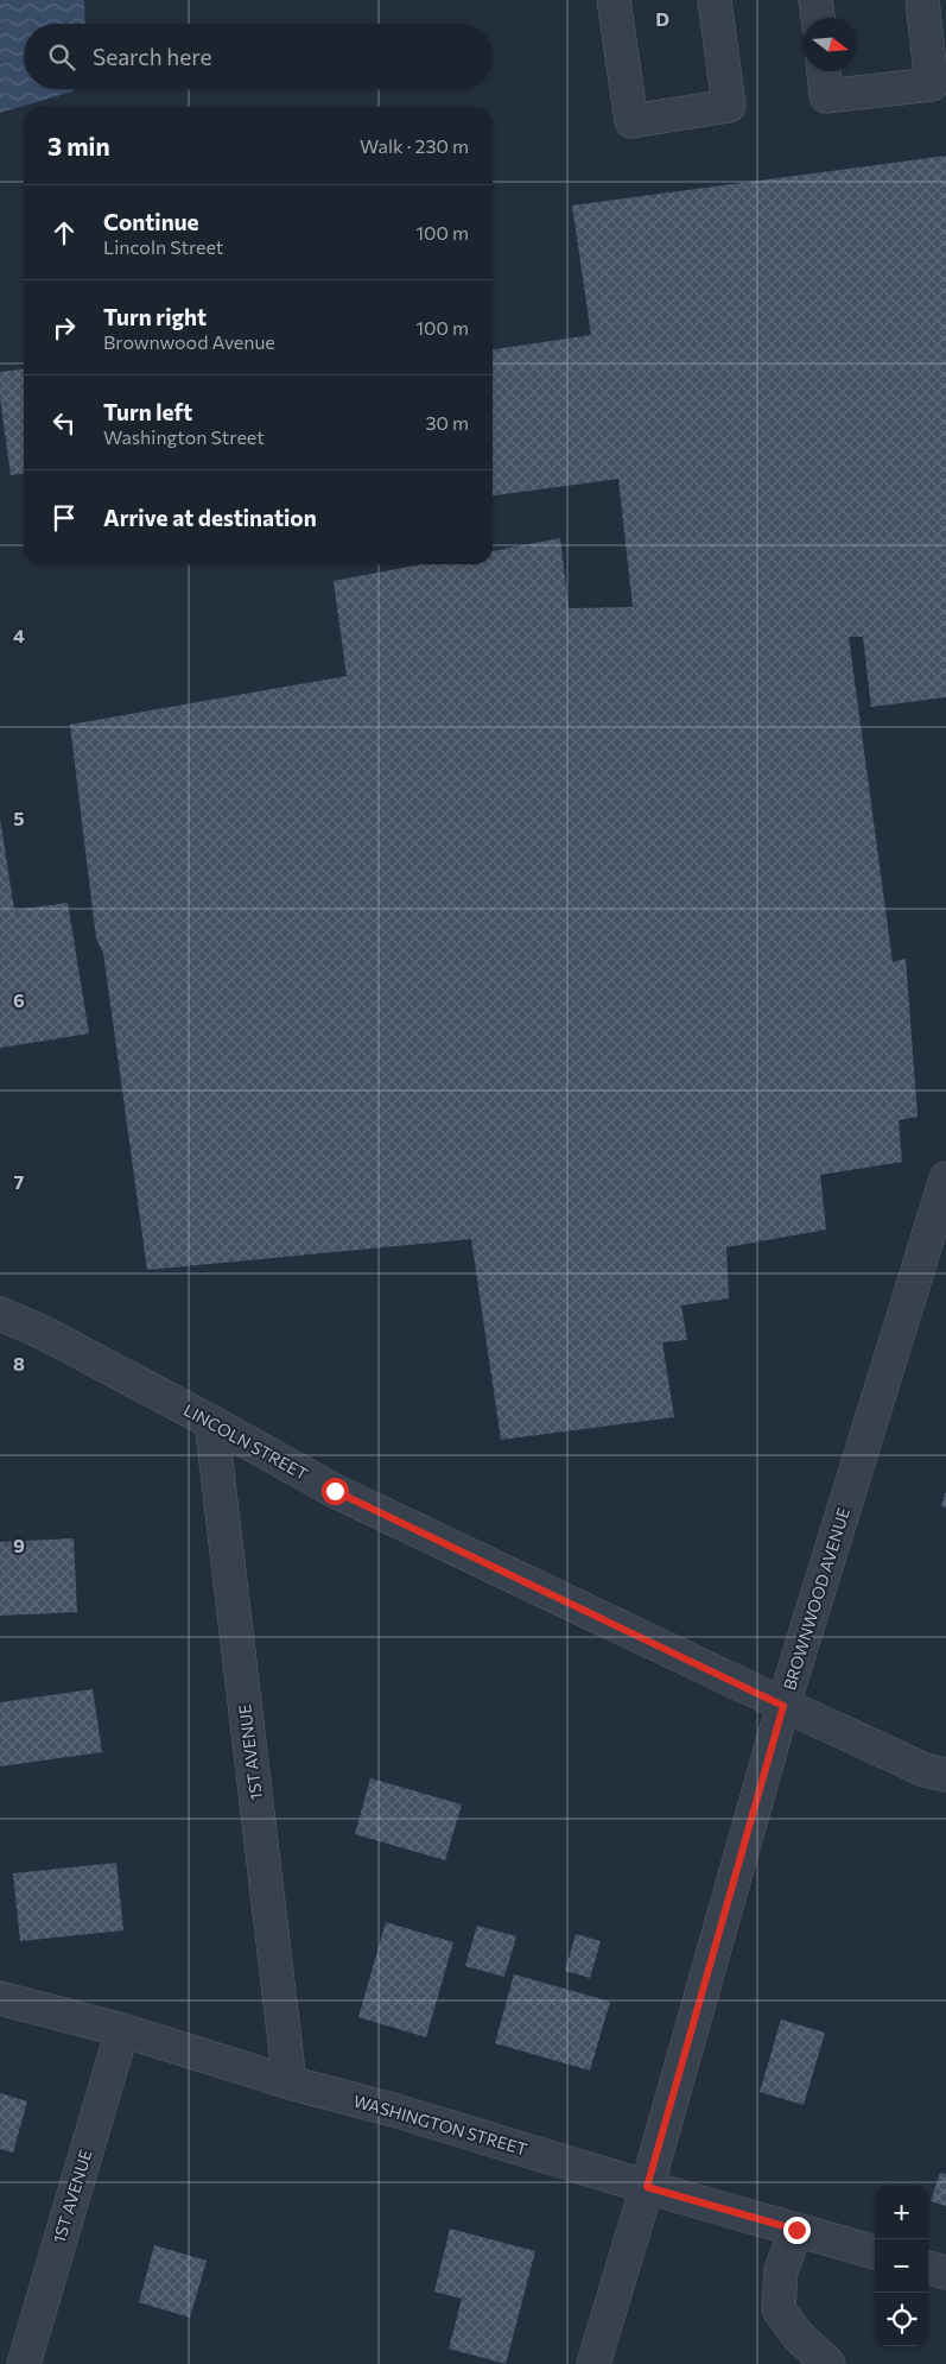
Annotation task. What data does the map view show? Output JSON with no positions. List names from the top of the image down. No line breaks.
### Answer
{"streets":{"street":["LINCOLN STREET","BROWNWOOD AVENUE","1ST AVENUE","WASHINGTON STREET"]},"crossings":[["LINCOLN STREET","BROWNWOOD AVENUE"],["LINCOLN STREET","1ST AVENUE"],["BROWNWOOD AVENUE","WASHINGTON STREET"],["1ST AVENUE","WASHINGTON STREET"]],"north":"right","page":{"search":"Search here","heading":["3 min","Walk · 230 m"],"list":[["Continue","Lincoln Street","100 m"],["Turn right","Brownwood Avenue","100 m"],["Turn left","Washington Street","30 m"],"Arrive at destination"],"map_buttons":["+","−"]},"grid":{"columns":["D"],"rows":["4","5","6","7","8","9"]}}
